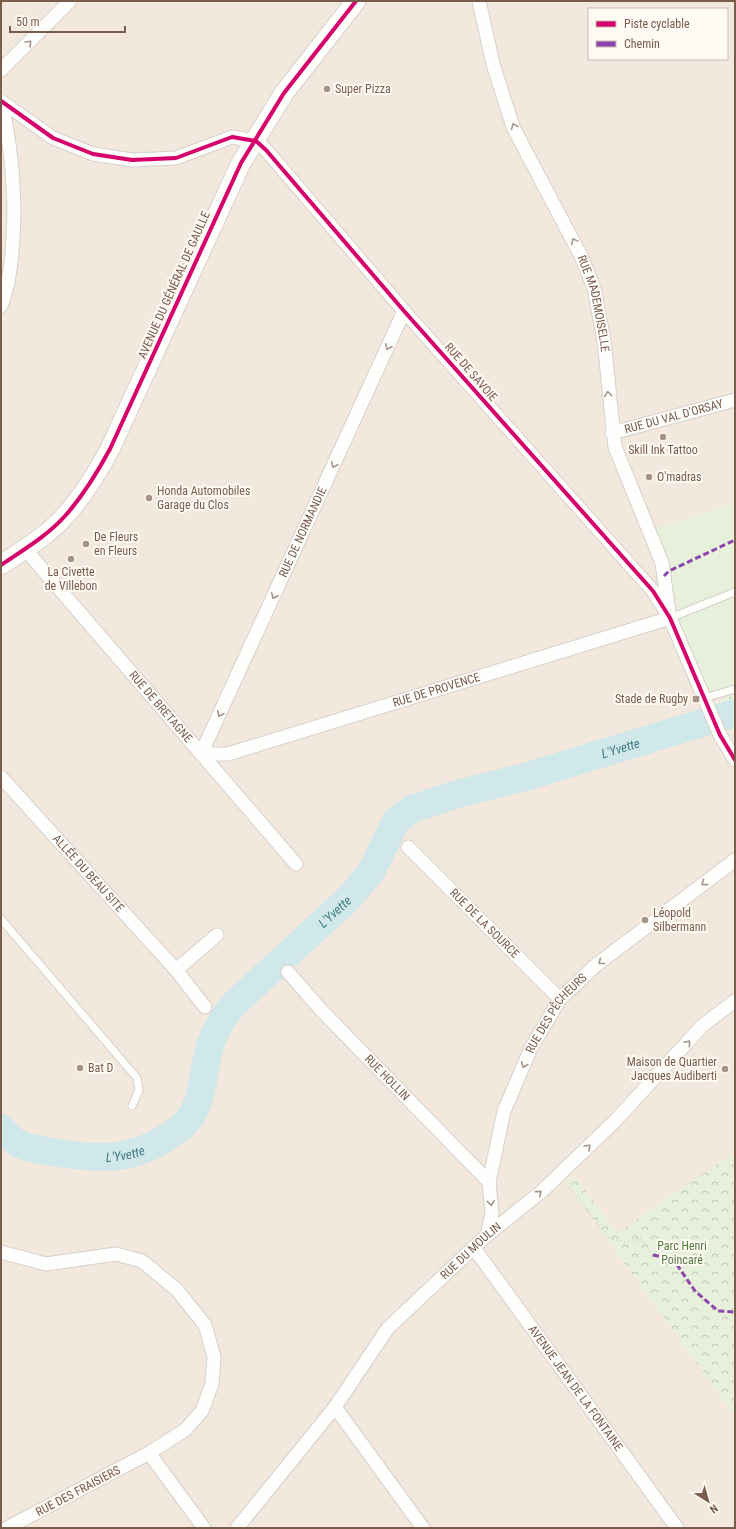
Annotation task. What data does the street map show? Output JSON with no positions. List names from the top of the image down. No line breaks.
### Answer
{"streets":{"main road":["AVENUE DU GÉNÉRAL DE GAULLE"],"street":["RUE MADEMOISELLE","RUE DE SAVOIE","RUE DU VAL D'ORSAY","RUE DE NORMANDIE","RUE DE PROVENCE","RUE DE BRETAGNE","ALLÉE DU BEAU SITE","RUE DE LA SOURCE","RUE DES PÊCHEURS","RUE HOLLIN","RUE DU MOULIN","AVENUE JEAN DE LA FONTAINE","RUE DES FRAISIERS"]},"crossings":[["AVENUE DU GÉNÉRAL DE GAULLE","RUE DE SAVOIE"],["AVENUE DU GÉNÉRAL DE GAULLE","RUE DE BRETAGNE"],["RUE MADEMOISELLE","RUE DE SAVOIE"],["RUE MADEMOISELLE","RUE DU VAL D'ORSAY"],["RUE MADEMOISELLE","RUE DE PROVENCE"],["RUE DE SAVOIE","RUE DE NORMANDIE"],["RUE DE SAVOIE","RUE DE PROVENCE"],["RUE DE NORMANDIE","RUE DE PROVENCE"],["RUE DE NORMANDIE","RUE DE BRETAGNE"],["RUE DE PROVENCE","RUE DE BRETAGNE"],["RUE DE LA SOURCE","RUE DES PÊCHEURS"],["RUE DES PÊCHEURS","RUE HOLLIN"],["RUE DES PÊCHEURS","RUE DU MOULIN"],["RUE DU MOULIN","AVENUE JEAN DE LA FONTAINE"]],"one_way":["RUE MADEMOISELLE","RUE DE NORMANDIE","RUE DES PÊCHEURS","RUE DU MOULIN"],"water":["L'Yvette"],"parks":["Parc Henri Poincaré"],"places":{"other":["Super Pizza","Skill Ink Tattoo","O'madras","Honda Automobiles Garage du Clos","De Fleurs en Fleurs","La Civette de Villebon","Léopold Silbermann","Bat D","Maison de Quartier Jacques Audiberti"],"transit":["Stade de Rugby"]},"legend":["Piste cyclable","Chemin"],"scale_bar":"50 m","north":"bottom right"}
